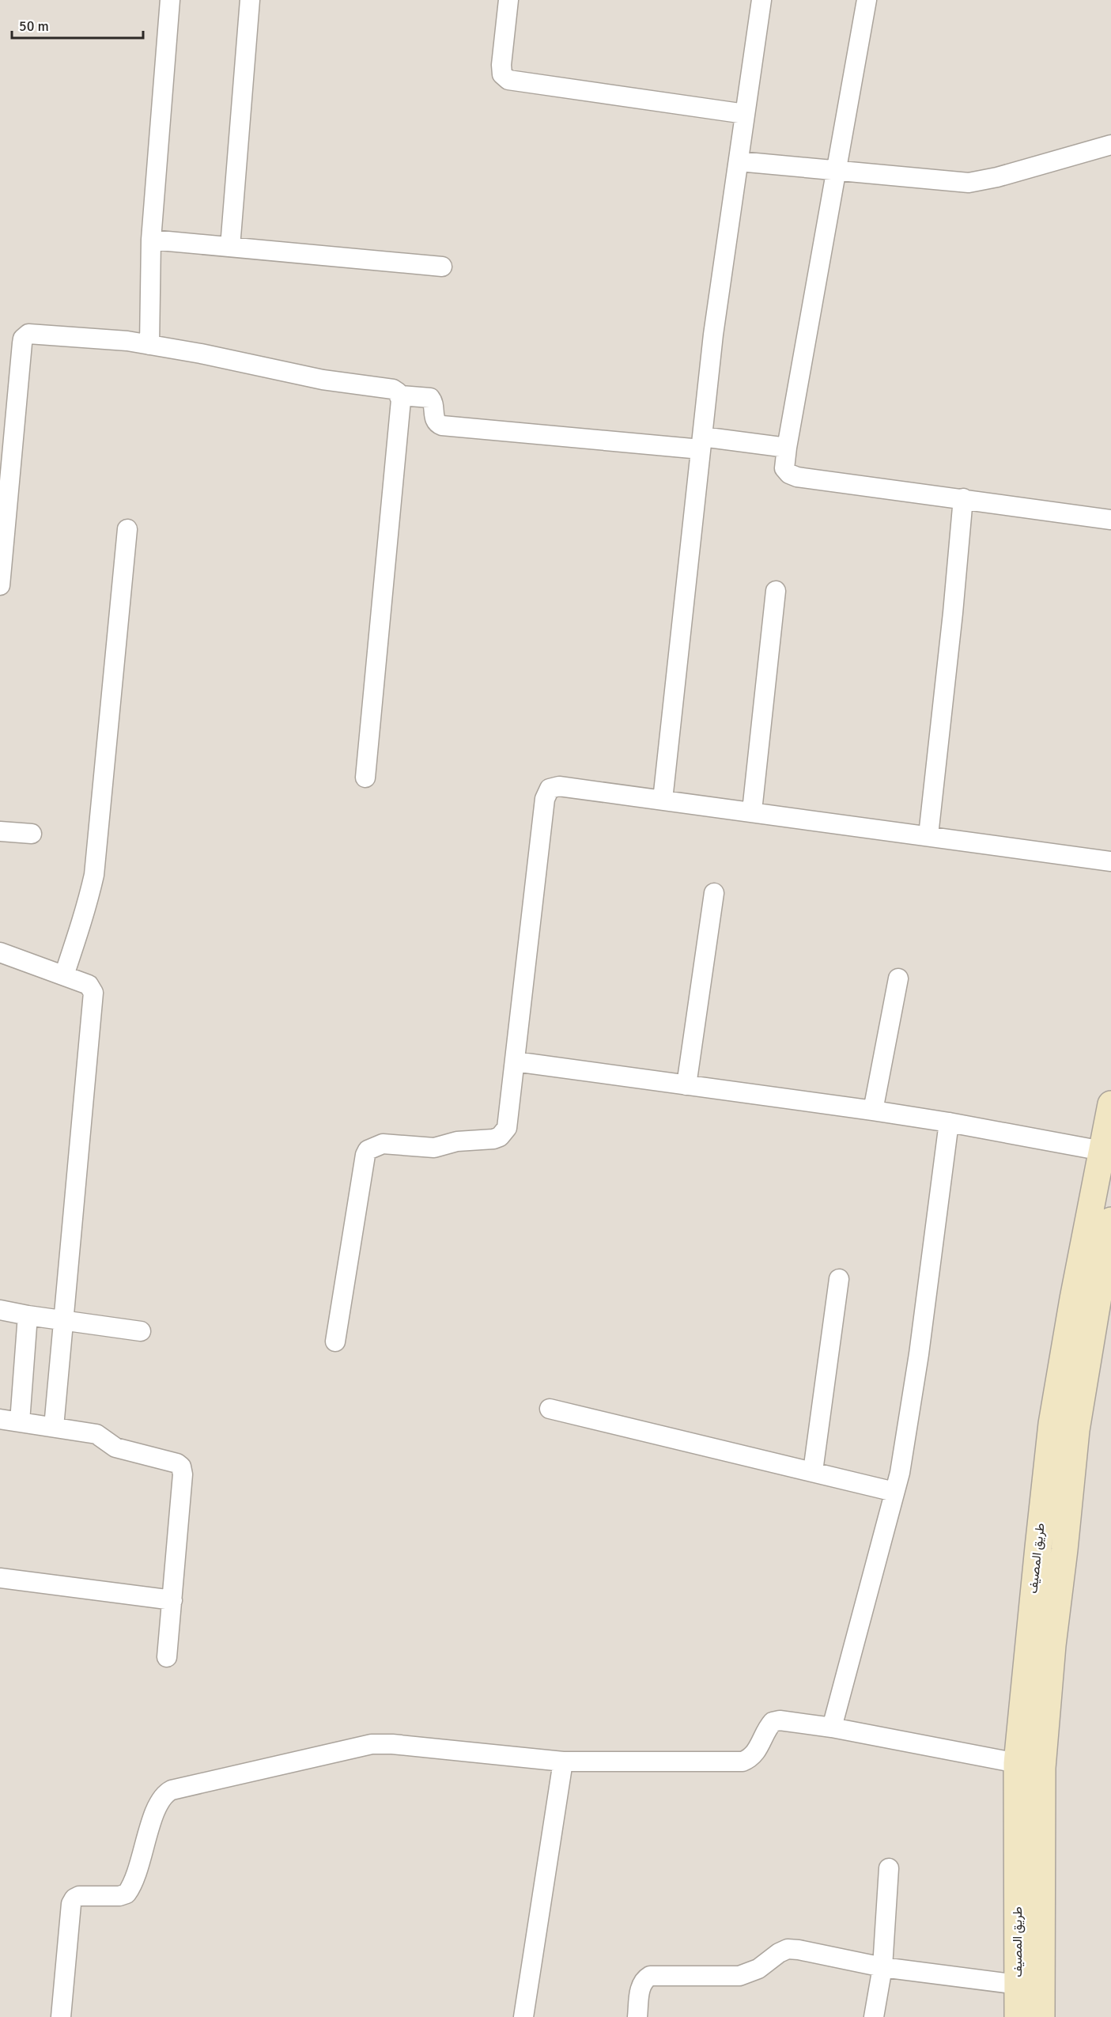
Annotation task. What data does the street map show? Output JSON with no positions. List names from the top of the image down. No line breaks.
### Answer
{"streets":{"street":["طريق المصيف"]},"scale_bar":"50 m"}
